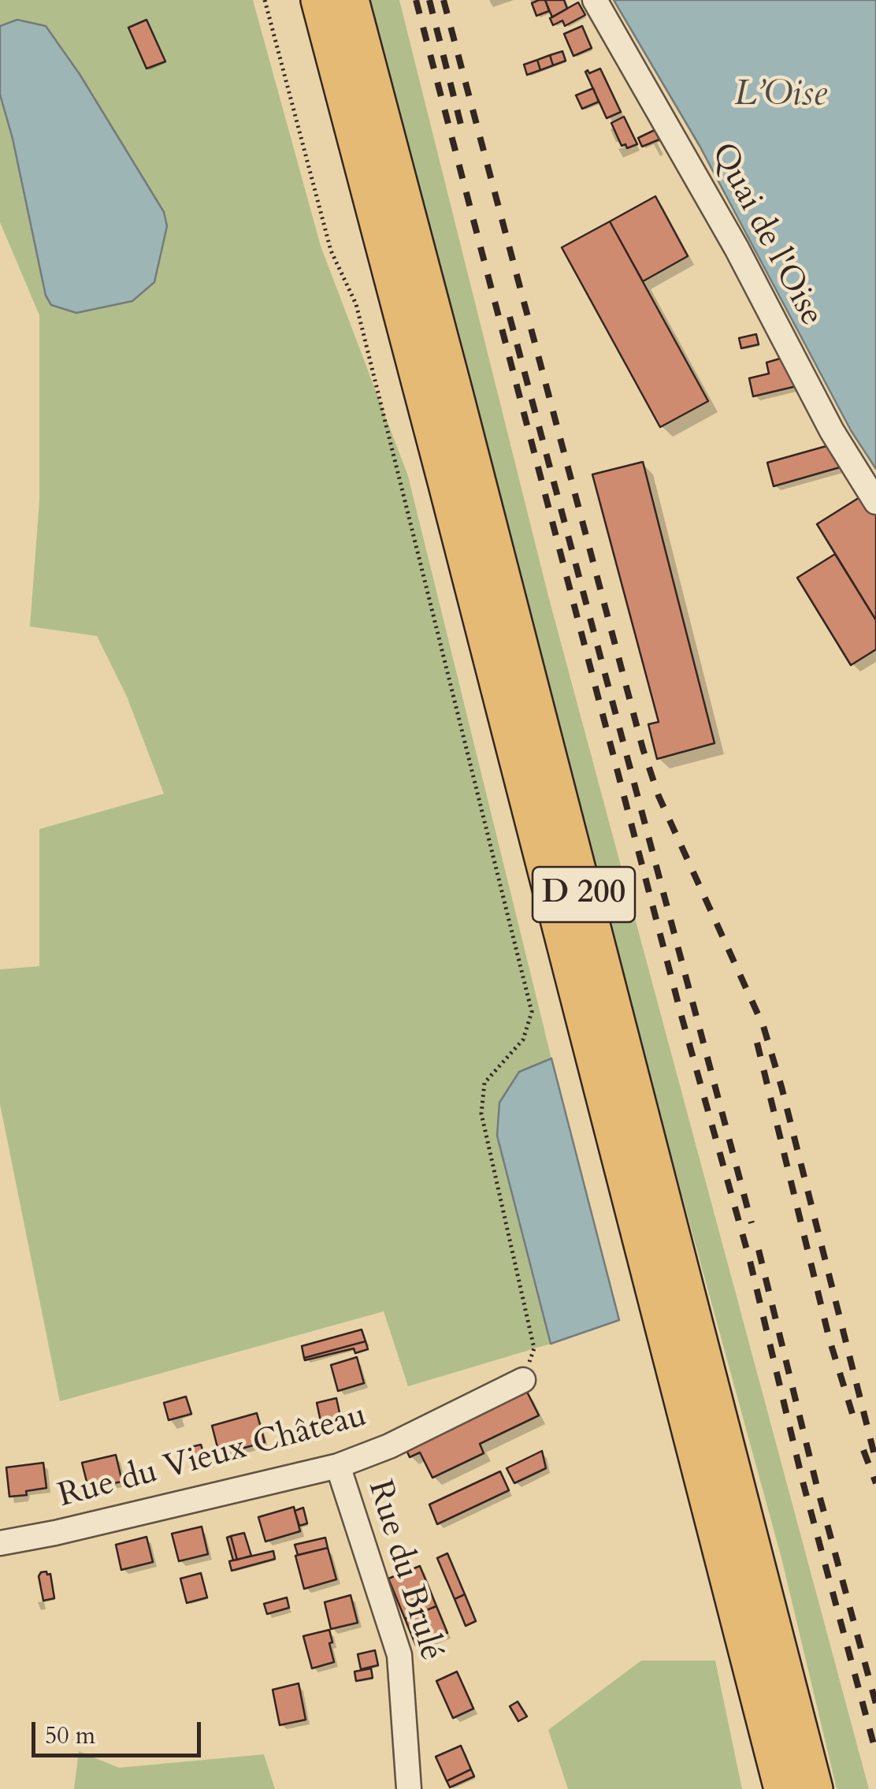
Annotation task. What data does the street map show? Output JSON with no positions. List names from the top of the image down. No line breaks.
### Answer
{"streets":{"highway":["D 200"],"street":["Quai de l'Oise","Rue du Vieux Château","Rue du Brulé"]},"crossings":[["Rue du Vieux Château","Rue du Brulé"]],"water":["L’Oise"],"scale_bar":"50 m"}
